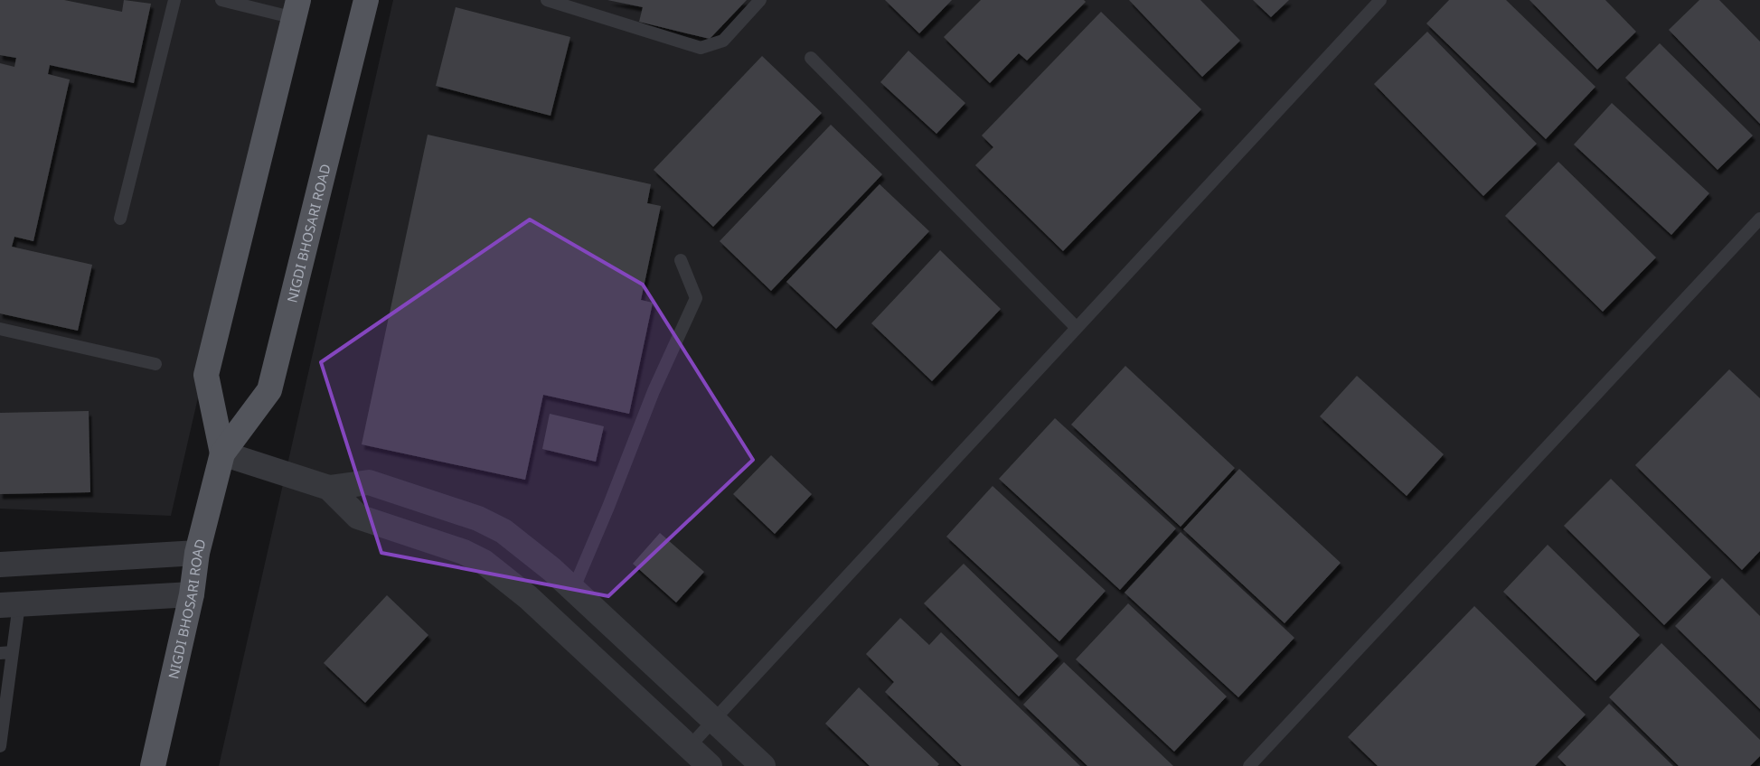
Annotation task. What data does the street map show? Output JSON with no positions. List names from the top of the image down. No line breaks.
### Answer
{"streets":{"main road":["NIGDI BHOSARI ROAD"]}}
